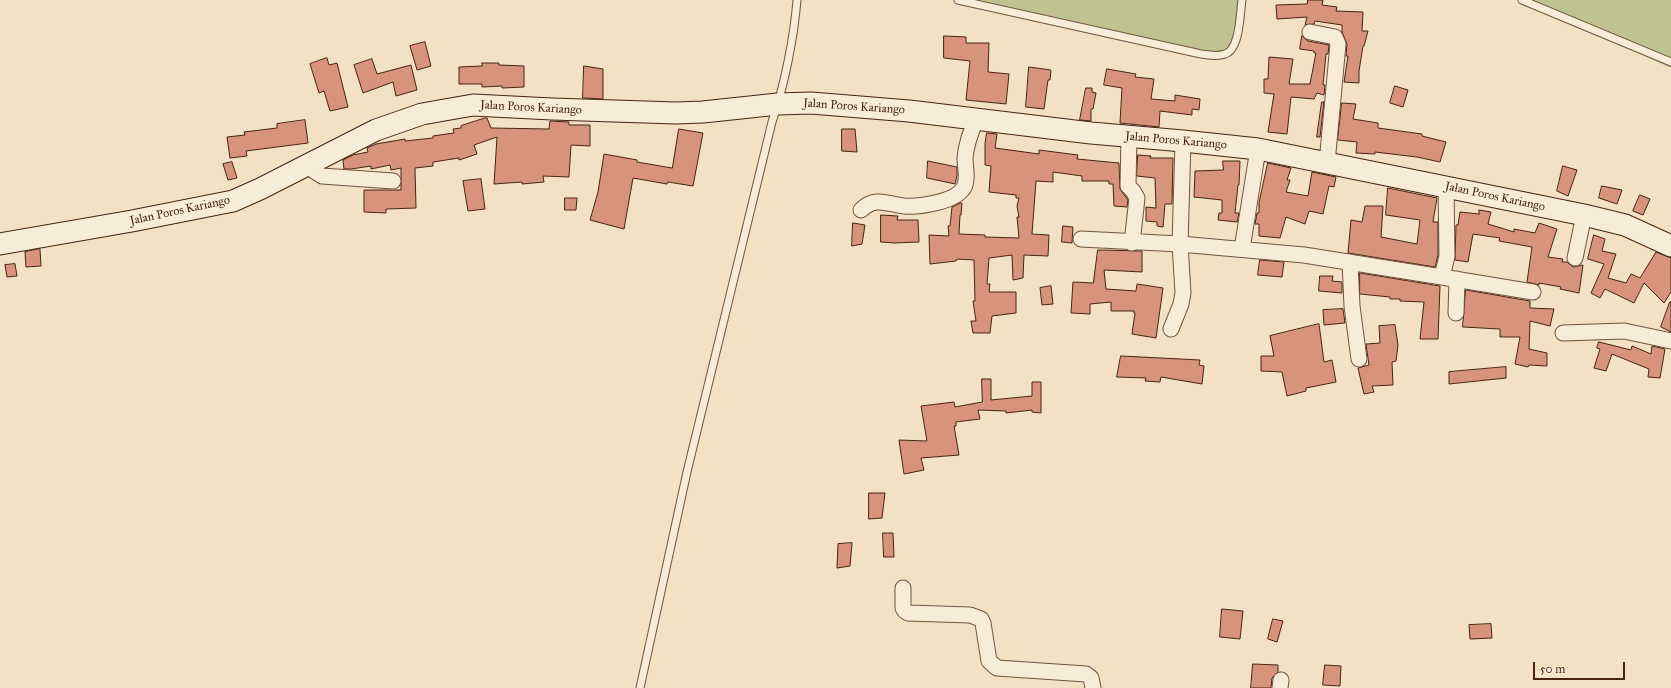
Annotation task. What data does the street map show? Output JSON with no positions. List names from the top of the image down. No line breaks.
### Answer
{"streets":{"main road":["Jalan Poros Kariango"]},"scale_bar":"50 m"}
